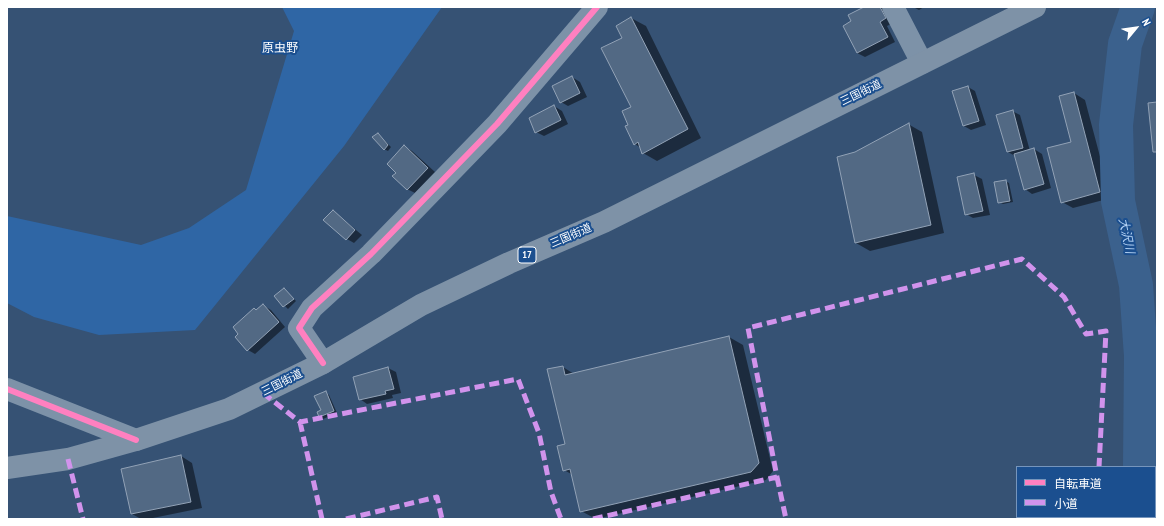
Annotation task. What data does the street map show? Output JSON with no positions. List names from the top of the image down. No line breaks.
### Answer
{"streets":{"highway":["三国街道","17"]},"districts":["原虫野"],"water":["大沢川"],"legend":["自転車道","小道"],"north":"top right"}
